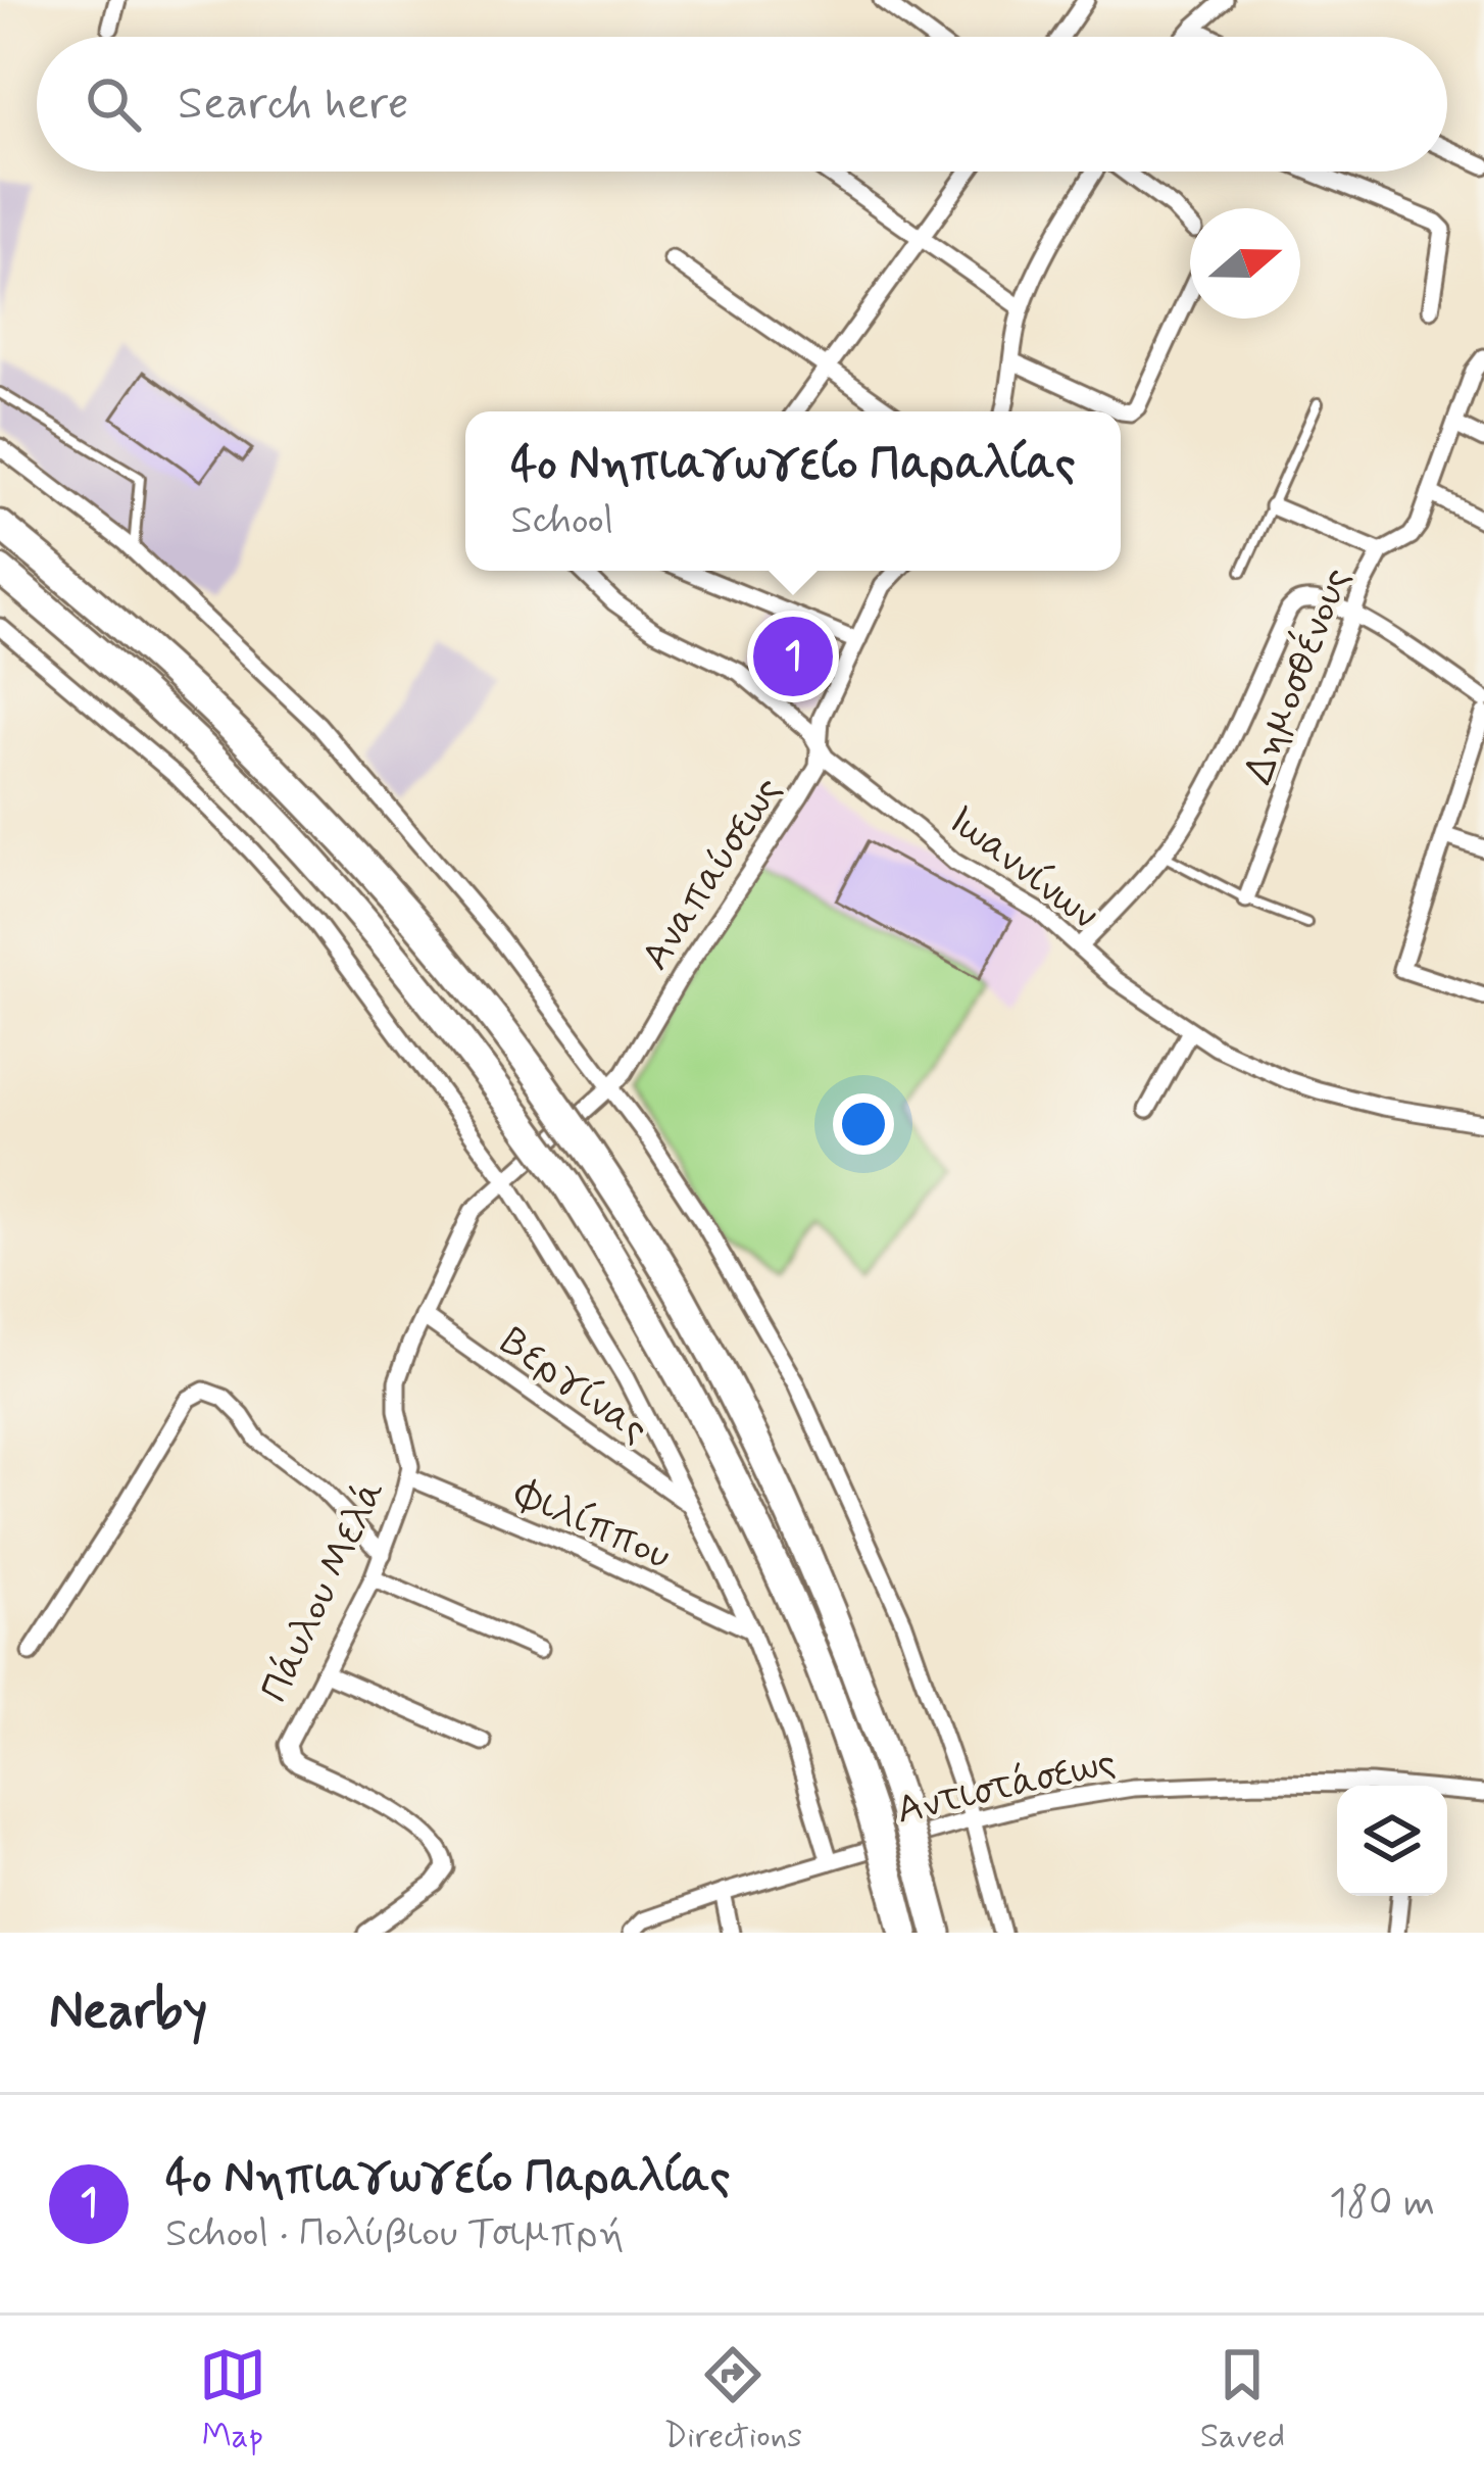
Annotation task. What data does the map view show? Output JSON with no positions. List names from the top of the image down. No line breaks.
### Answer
{"streets":{"street":["Δημοσθένους","Ιωαννίνων","Αναπαύσεως","Βεργίνας","Φιλίππου","Πάυλου Μελά","Αντιστάσεως"]},"crossings":[["Ιωαννίνων","Αναπαύσεως"],["Αναπαύσεως","Πάυλου Μελά"],["Βεργίνας","Πάυλου Μελά"],["Φιλίππου","Πάυλου Μελά"]],"north":"right","page":{"search":"Search here","popup":["4o Νηπιαγωγείο Παραλίας","School"],"pins":"1","heading":"Nearby","list":[{"mark":"1","name":"4o Νηπιαγωγείο Παραλίας","note":"School · Πολύβιου Τσιμπρή","value":"180 m"}],"nav":["Map","Directions","Saved"]}}
